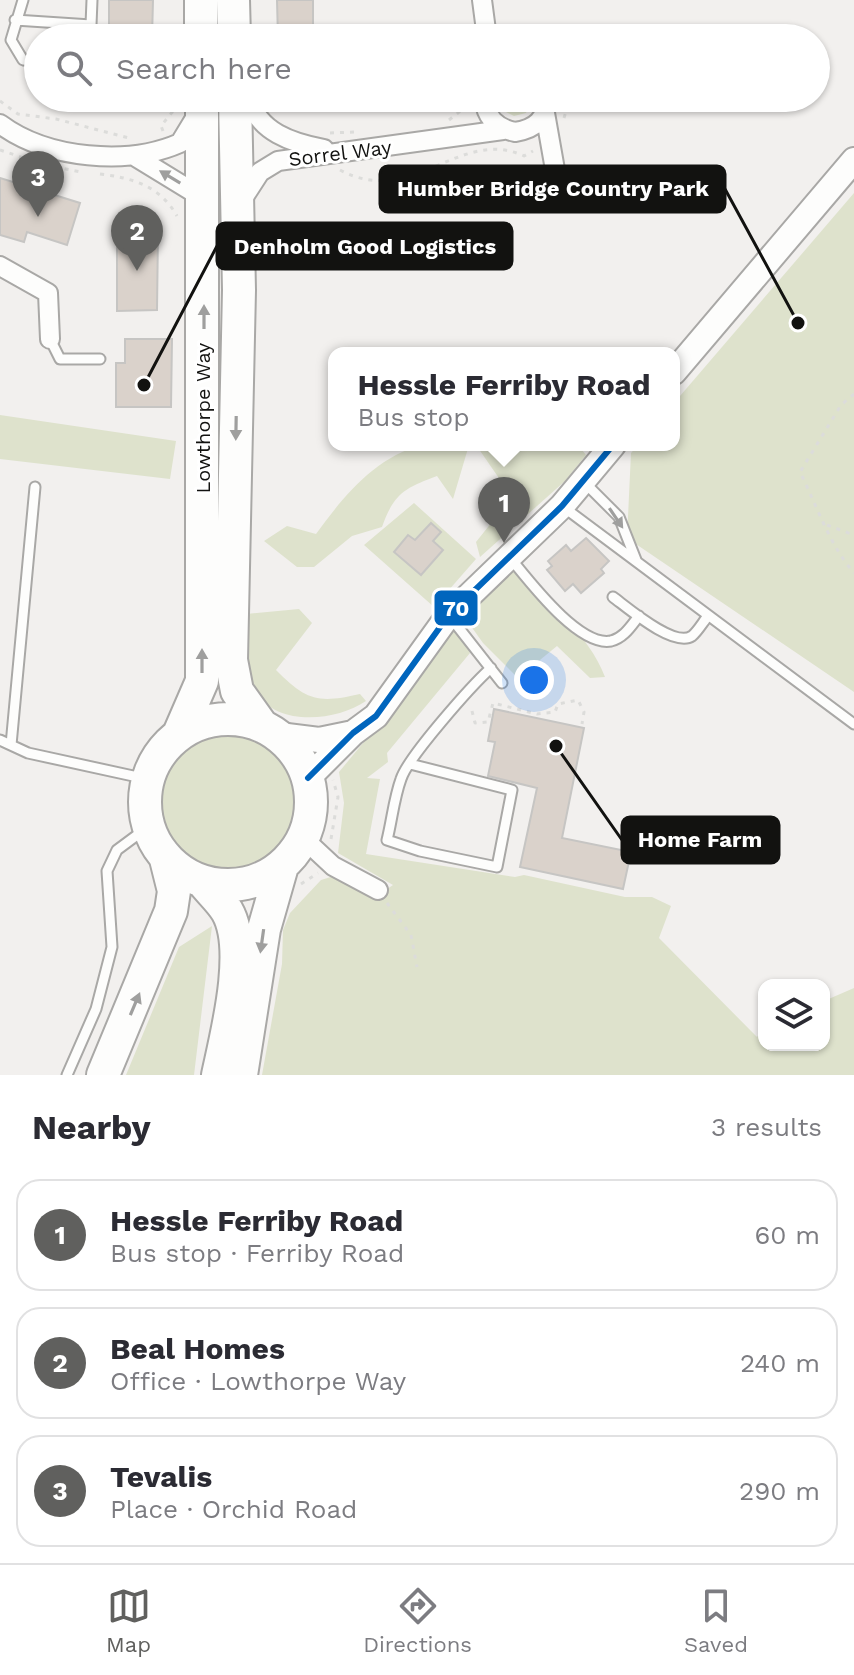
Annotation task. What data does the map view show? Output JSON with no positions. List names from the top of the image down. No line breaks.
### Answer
{"streets":{"highway":["Lowthorpe Way"],"street":["Sorrel Way"]},"crossings":[["Sorrel Way","Lowthorpe Way"]],"places":["Humber Bridge Country Park","Denholm Good Logistics","Home Farm"],"lines":["transit line 70"],"page":{"search":"Search here","pins":["3","2","1"],"popup":["Hessle Ferriby Road","Bus stop"],"heading":["Nearby","3 results"],"list":[{"mark":"1","name":"Hessle Ferriby Road","note":"Bus stop · Ferriby Road","value":"60 m"},{"mark":"2","name":"Beal Homes","note":"Office · Lowthorpe Way","value":"240 m"},{"mark":"3","name":"Tevalis","note":"Place · Orchid Road","value":"290 m"}],"nav":["Map","Directions","Saved"]}}
